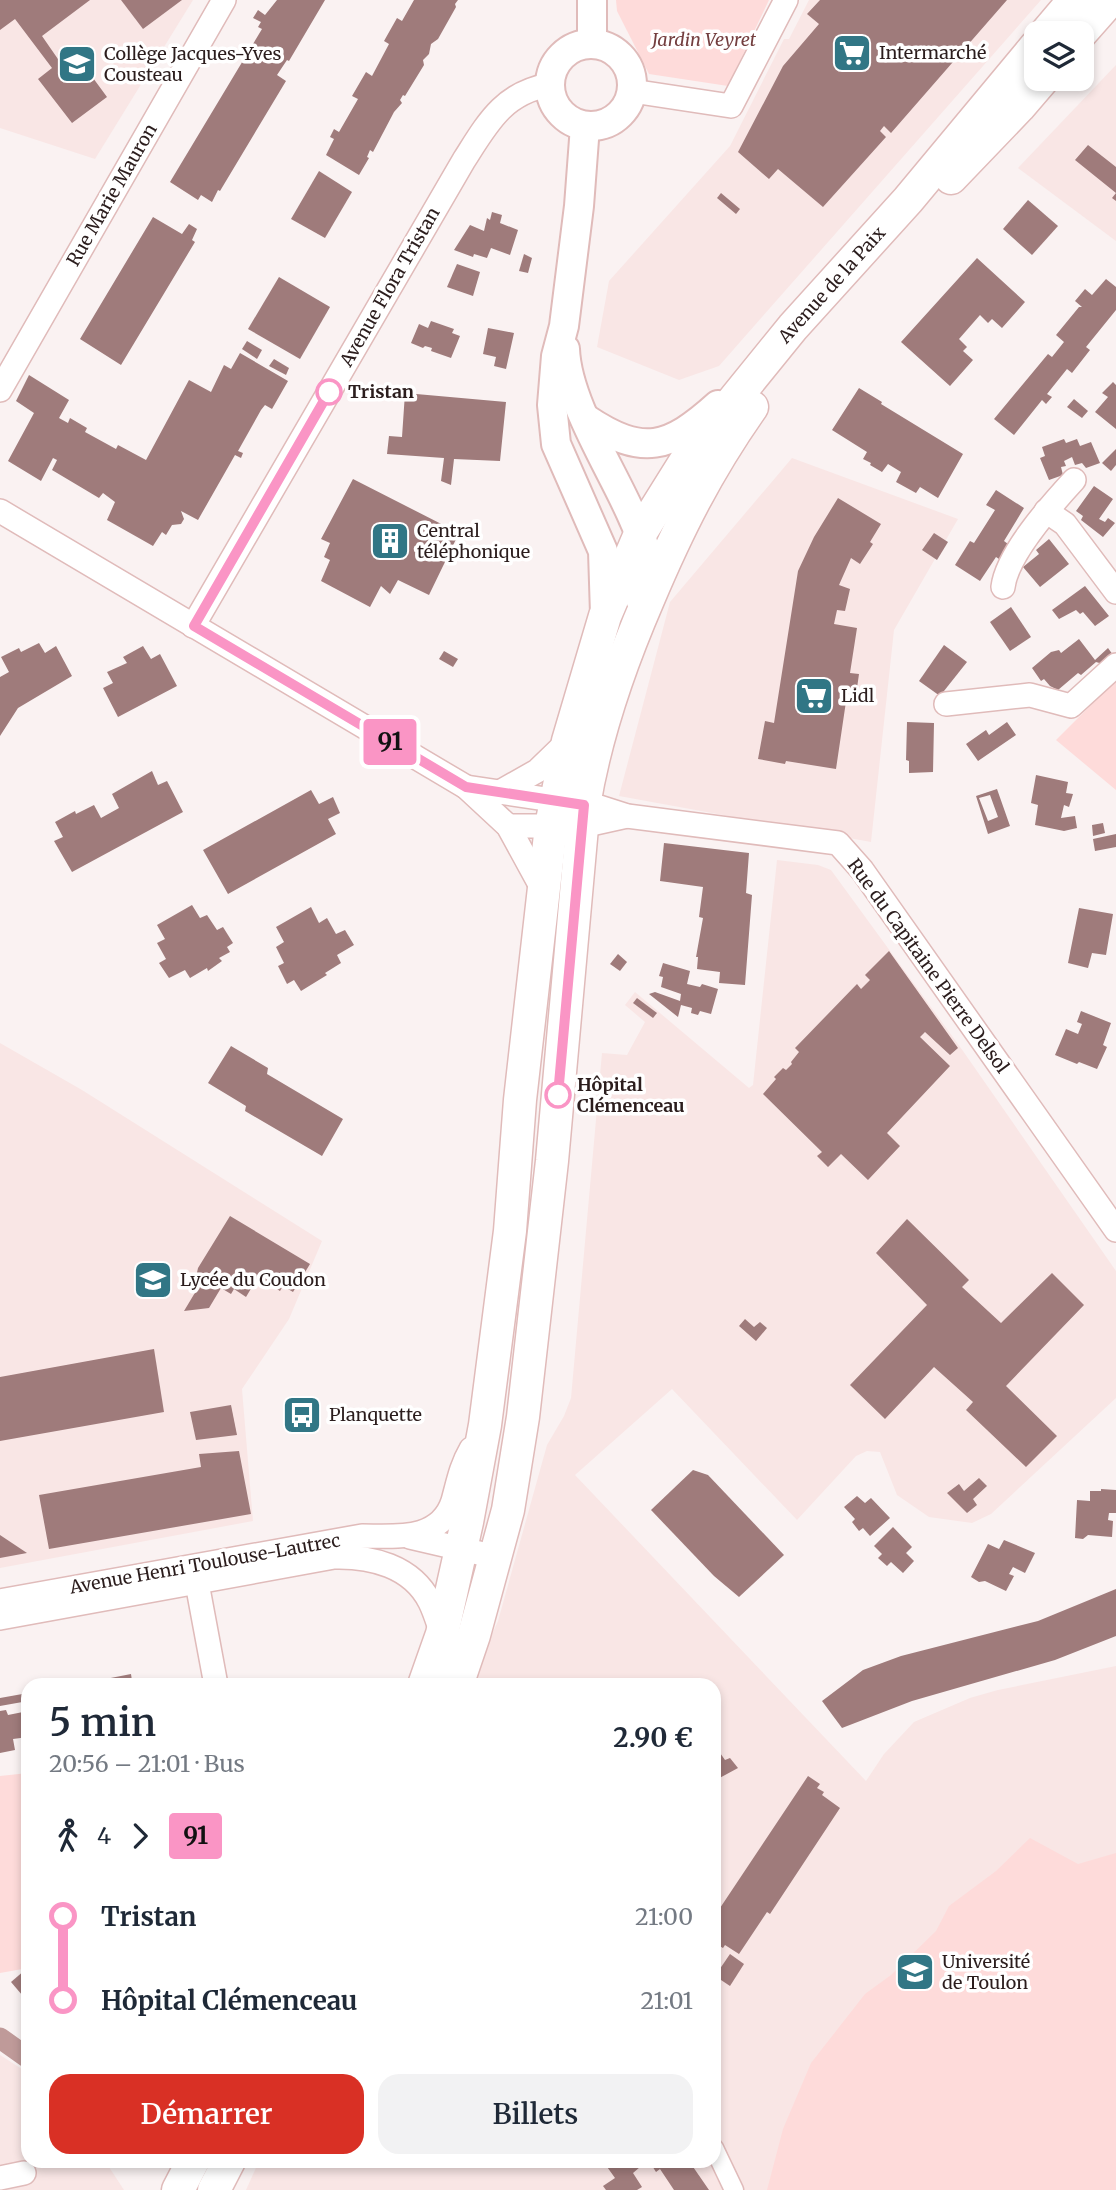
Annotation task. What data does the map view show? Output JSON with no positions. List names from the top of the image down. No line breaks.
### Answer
{"streets":{"main road":["Avenue de la Paix"],"street":["Rue Marie Mauron","Avenue Flora Tristan","Rue du Capitaine Pierre Delsol","Avenue Henri Toulouse-Lautrec"]},"crossings":[["Avenue de la Paix","Rue du Capitaine Pierre Delsol"]],"parks":["Jardin Veyret"],"places":{"supermarket":["Intermarché","Lidl"],"school or university":["Collège Jacques-Yves Cousteau","Lycée du Coudon","Université de Toulon"],"other":["Tristan","Hôpital Clémenceau"],"building":["Central téléphonique"],"bus stop":["Planquette"]},"lines":["bus line 91"],"page":{"on_map":"91","heading":["5 min","20:56 – 21:01 · Bus","2.90 €"],"legs":["4","91"],"list":[{"name":"Tristan","value":"21:00"},{"name":"Hôpital Clémenceau","value":"21:01"}],"buttons":["Démarrer","Billets"]}}
